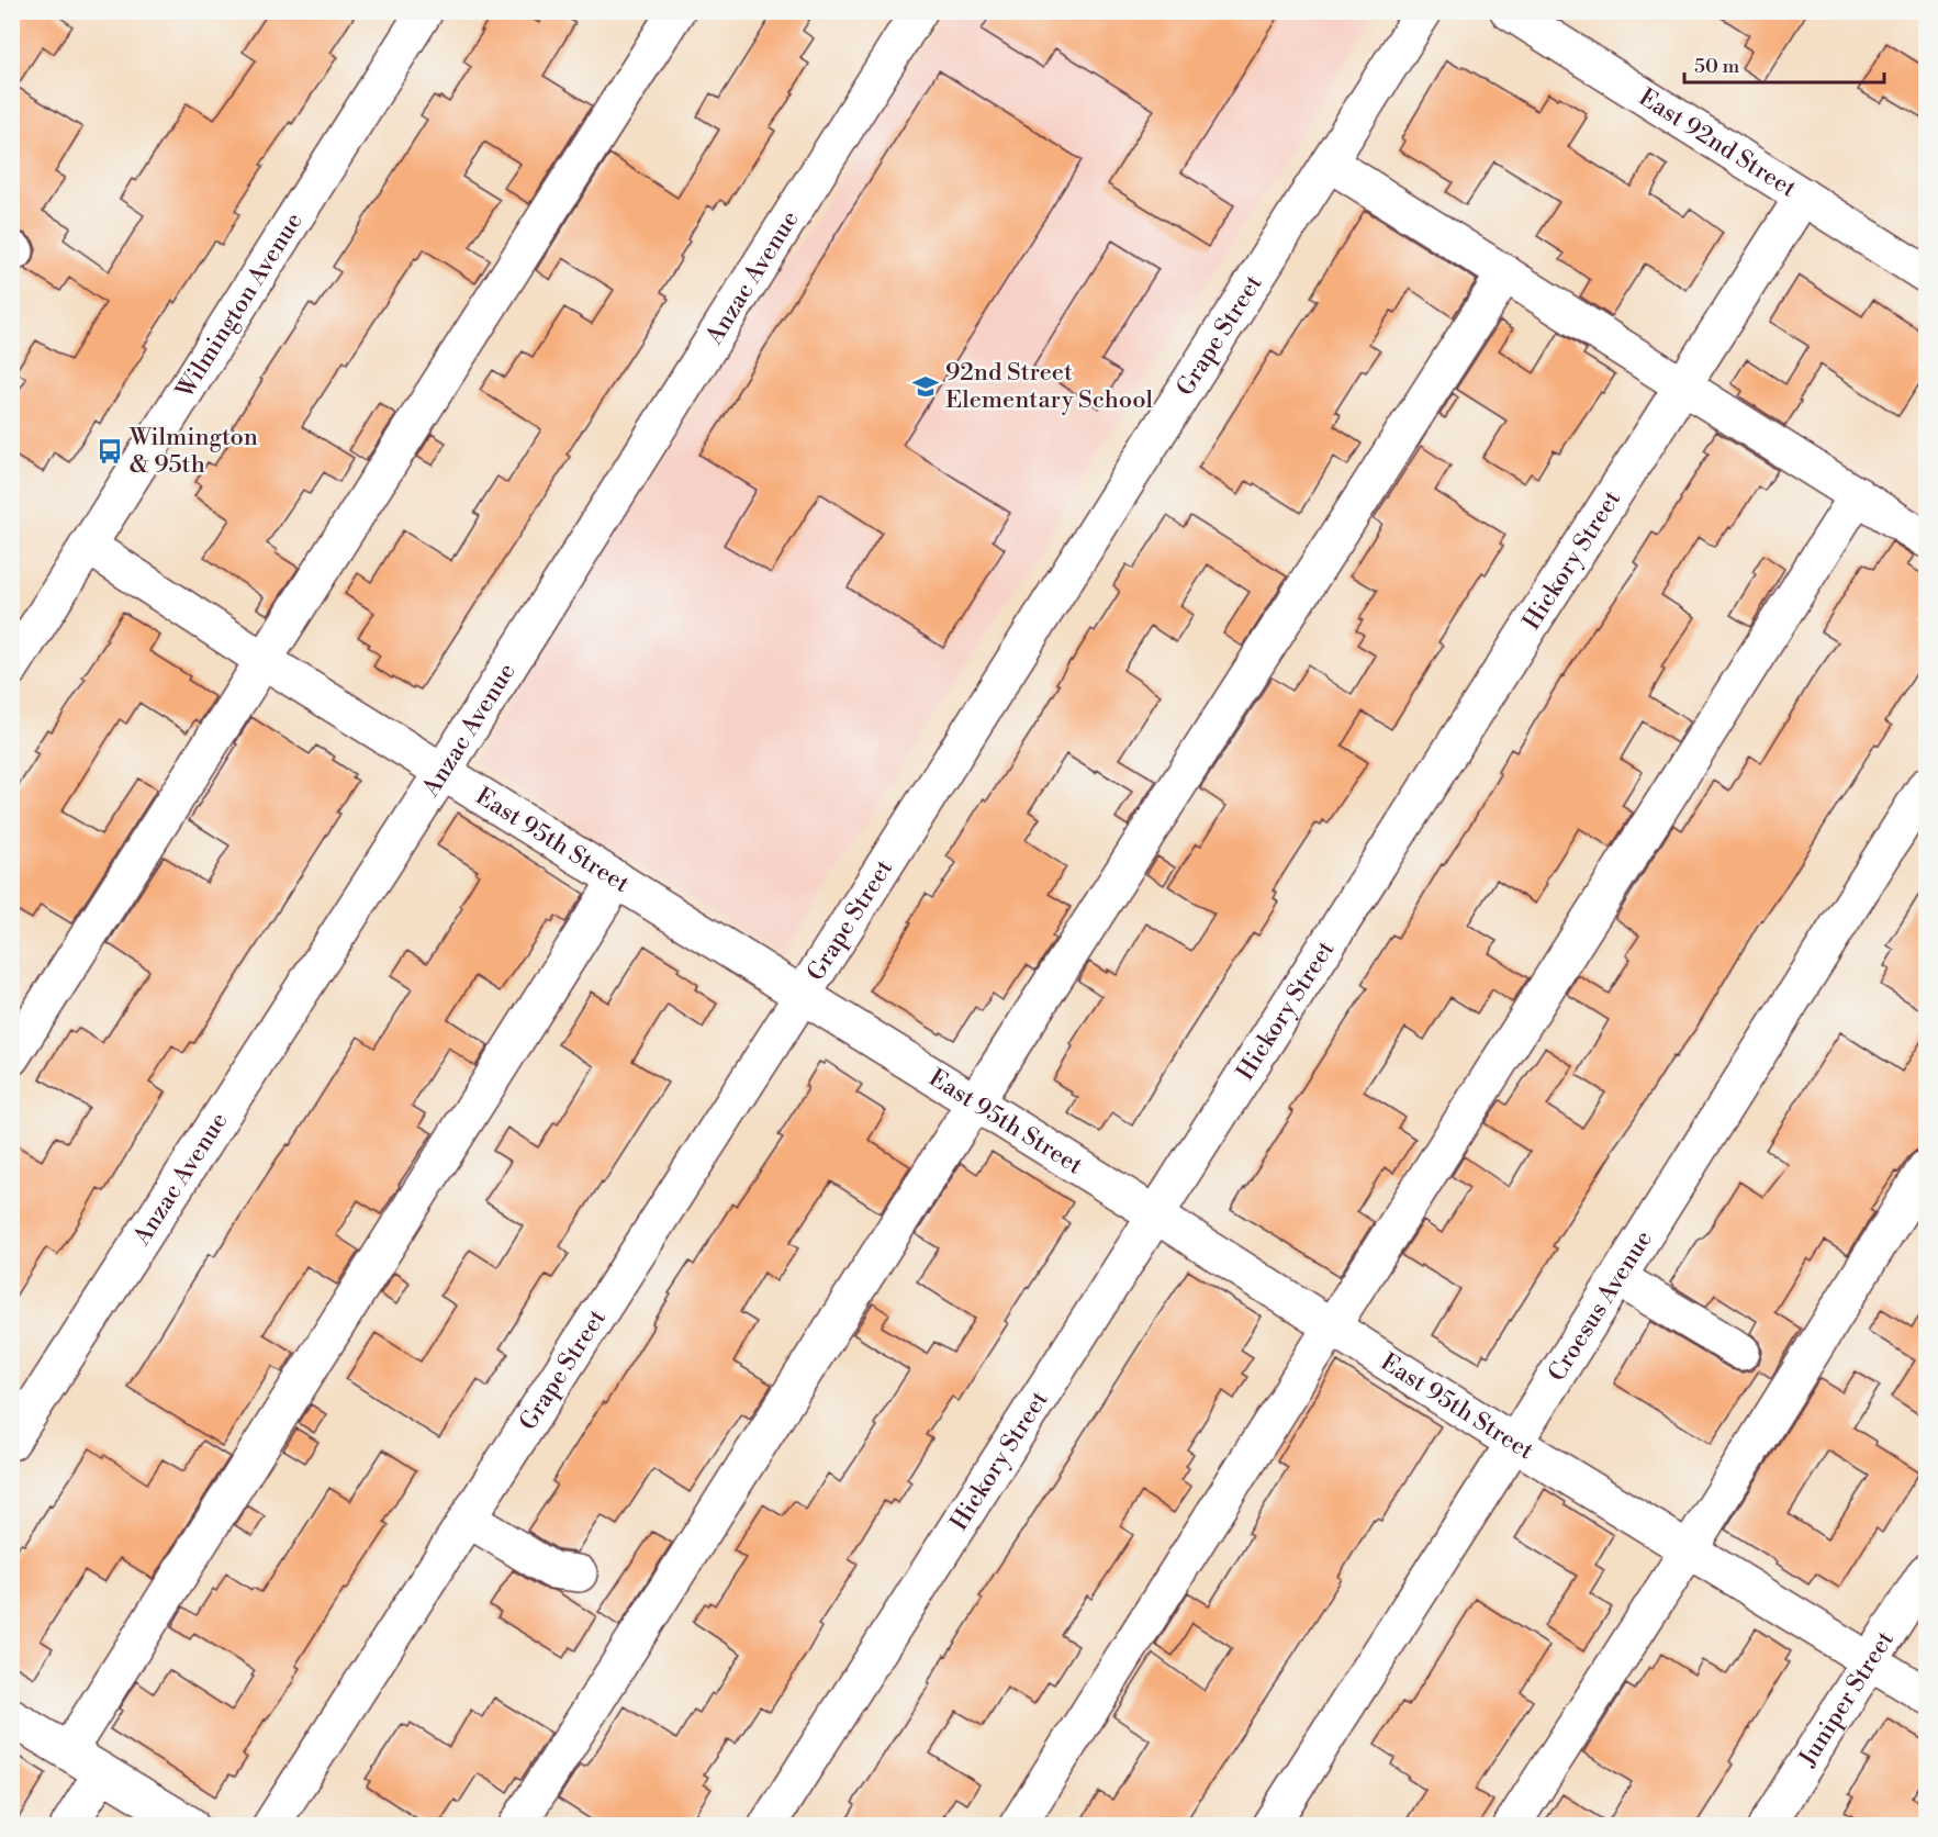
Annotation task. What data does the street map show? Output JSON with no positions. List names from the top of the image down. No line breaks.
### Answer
{"streets":{"street":["East 92nd Street","Anzac Avenue","Wilmington Avenue","Grape Street","Hickory Street","East 95th Street","Croesus Avenue","Juniper Street"]},"crossings":[["East 92nd Street","Hickory Street"],["Anzac Avenue","East 95th Street"],["Wilmington Avenue","East 95th Street"],["Grape Street","East 95th Street"],["Hickory Street","East 95th Street"],["East 95th Street","Croesus Avenue"],["East 95th Street","Juniper Street"]],"places":{"school or university":["92nd Street Elementary School"],"bus stop":["Wilmington & 95th"]},"scale_bar":"50 m"}
